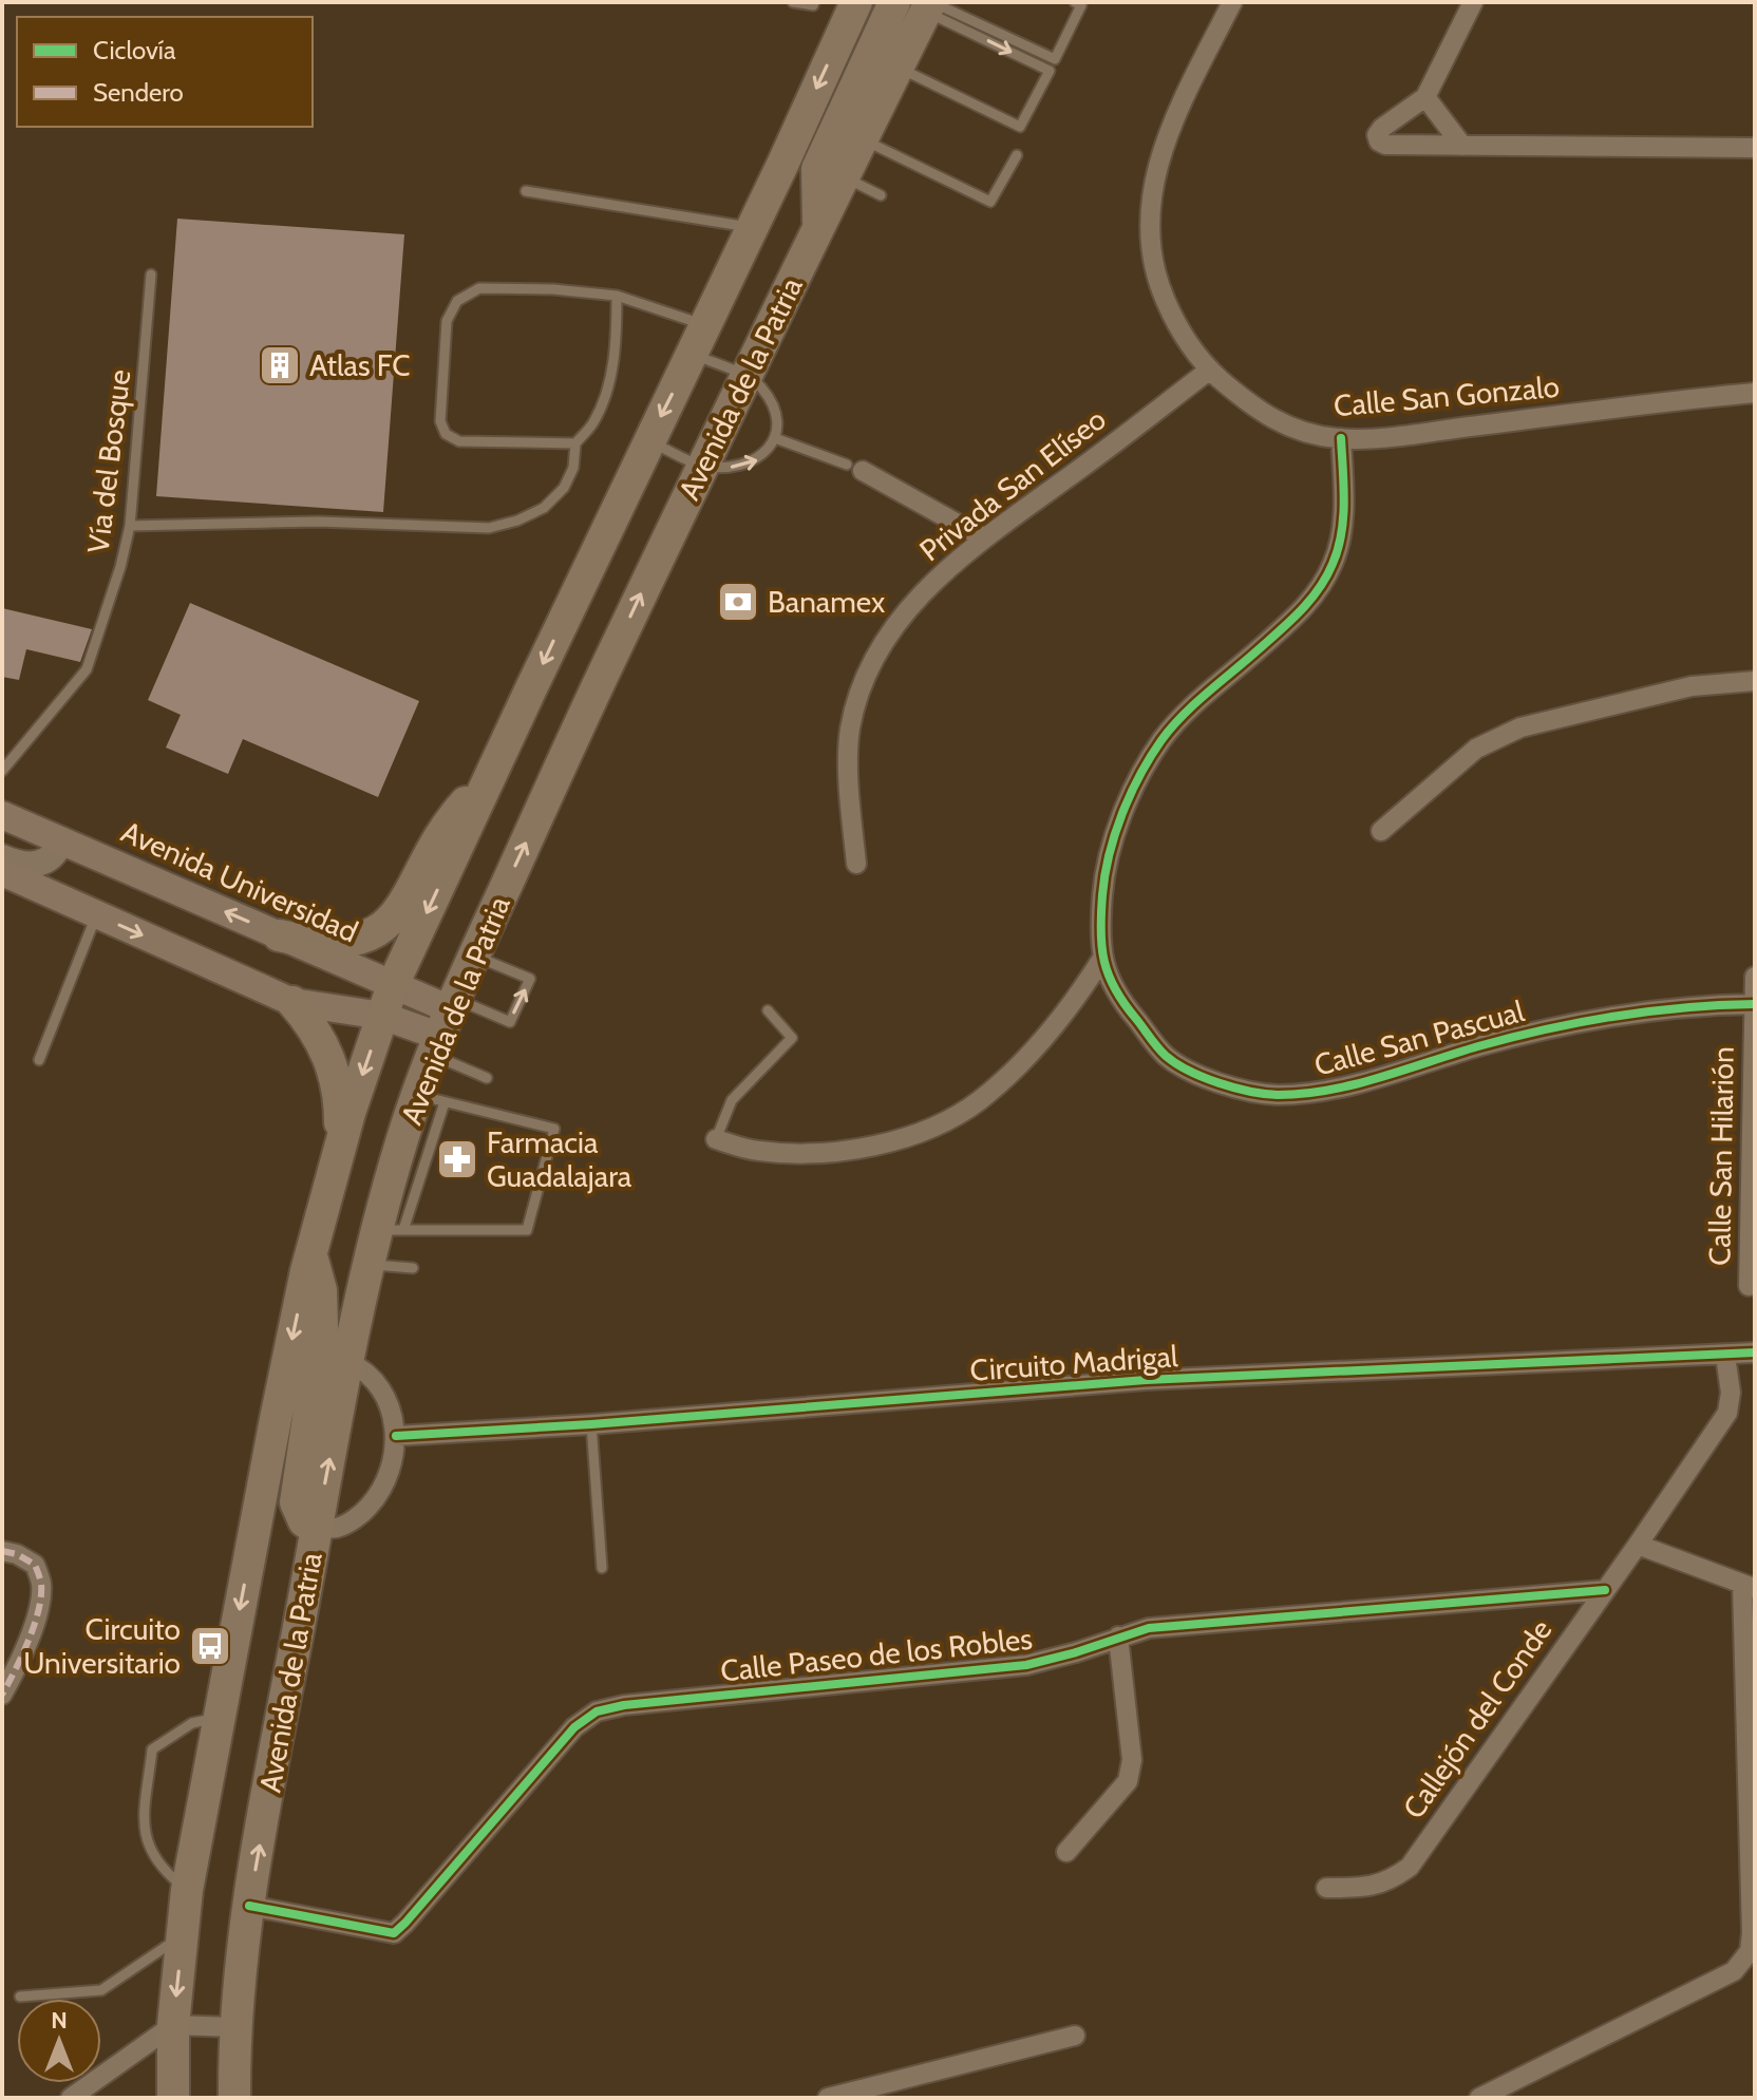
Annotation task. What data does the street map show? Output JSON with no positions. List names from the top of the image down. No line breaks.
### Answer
{"streets":{"main road":["Avenida de la Patria","Avenida Universidad"],"street":["Calle San Gonzalo","Privada San Elíseo","Calle San Pascual","Calle San Hilarión","Circuito Madrigal","Calle Paseo de los Robles","Callejón del Conde"],"lane":["Vía del Bosque"]},"crossings":[["Avenida de la Patria","Avenida Universidad"],["Avenida de la Patria","Calle Paseo de los Robles"],["Calle San Gonzalo","Privada San Elíseo"],["Calle San Gonzalo","Calle San Pascual"],["Calle San Pascual","Calle San Hilarión"],["Circuito Madrigal","Callejón del Conde"],["Calle Paseo de los Robles","Callejón del Conde"]],"places":{"building":["Atlas FC"],"bank":["Banamex"],"pharmacy":["Farmacia Guadalajara"],"bus stop":["Circuito Universitario"]},"legend":["Ciclovía","Sendero"],"north":"top"}
